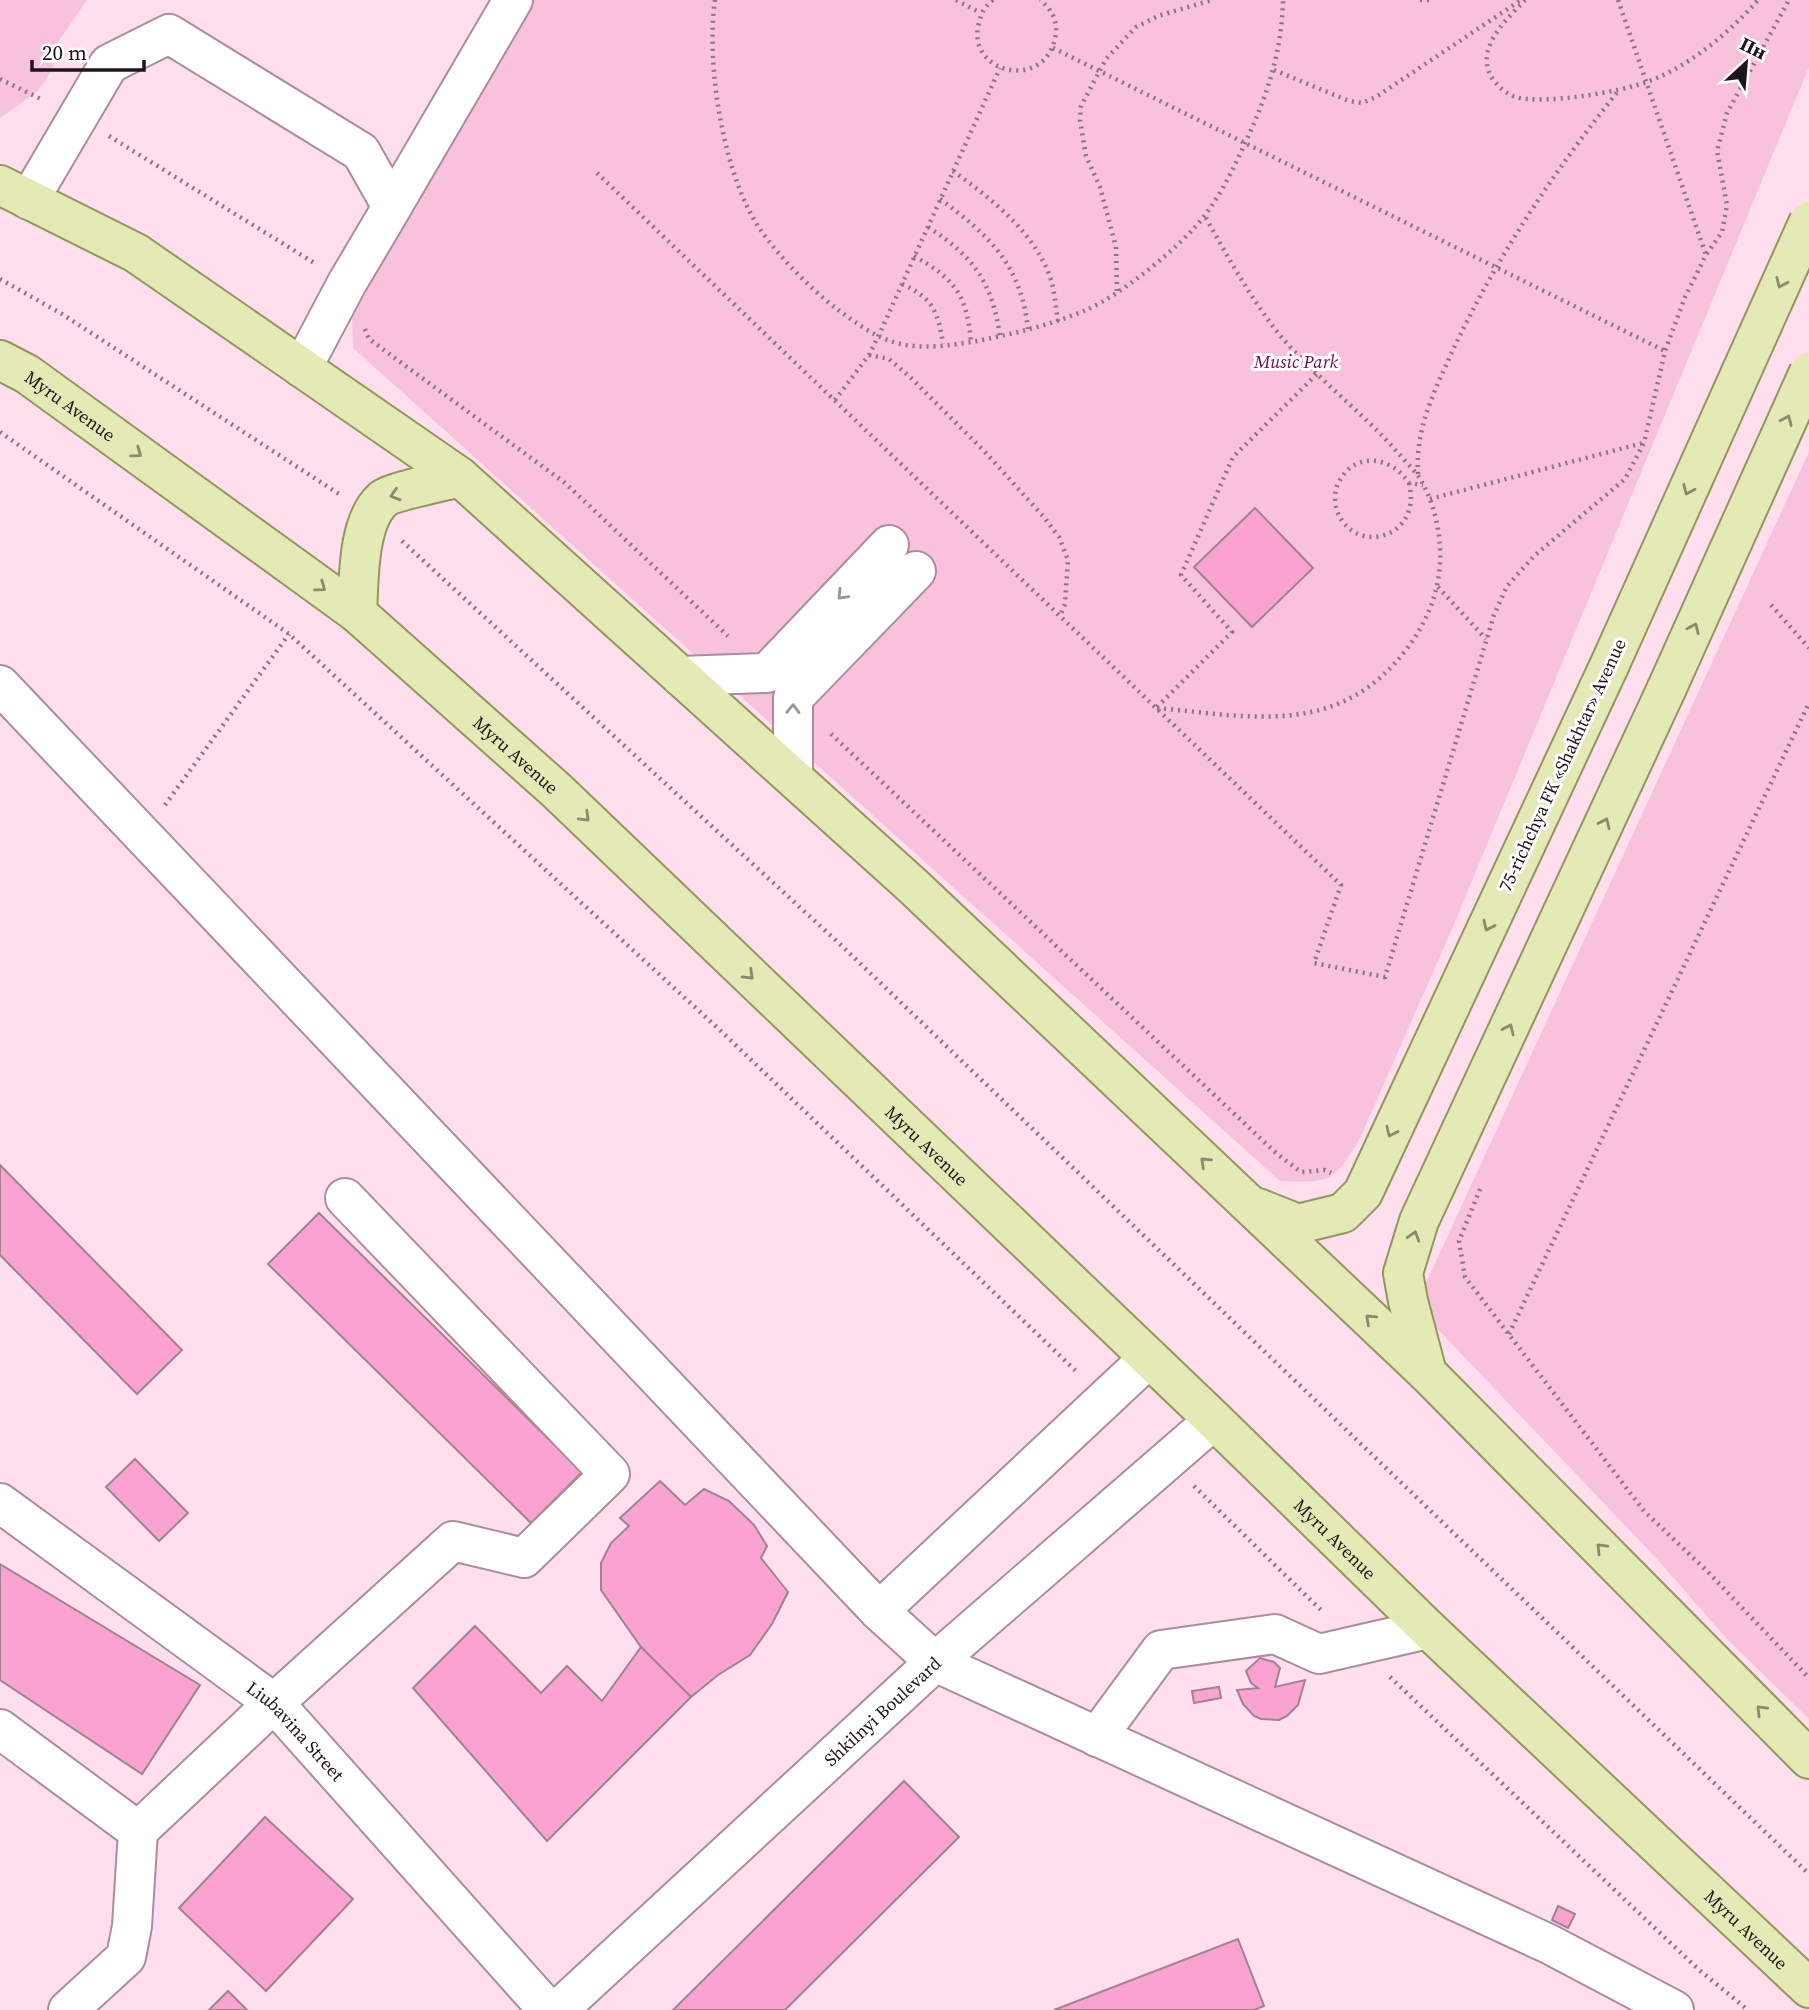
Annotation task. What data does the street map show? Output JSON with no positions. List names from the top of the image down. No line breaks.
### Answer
{"streets":{"main road":["Myru Avenue","75-richchya FK «Shakhtar» Avenue"],"street":["Shkilnyi Boulevard","Liubavina Street"]},"crossings":[["Myru Avenue","Shkilnyi Boulevard"]],"parks":["Music Park"],"scale_bar":"20 m","north":"top right"}
